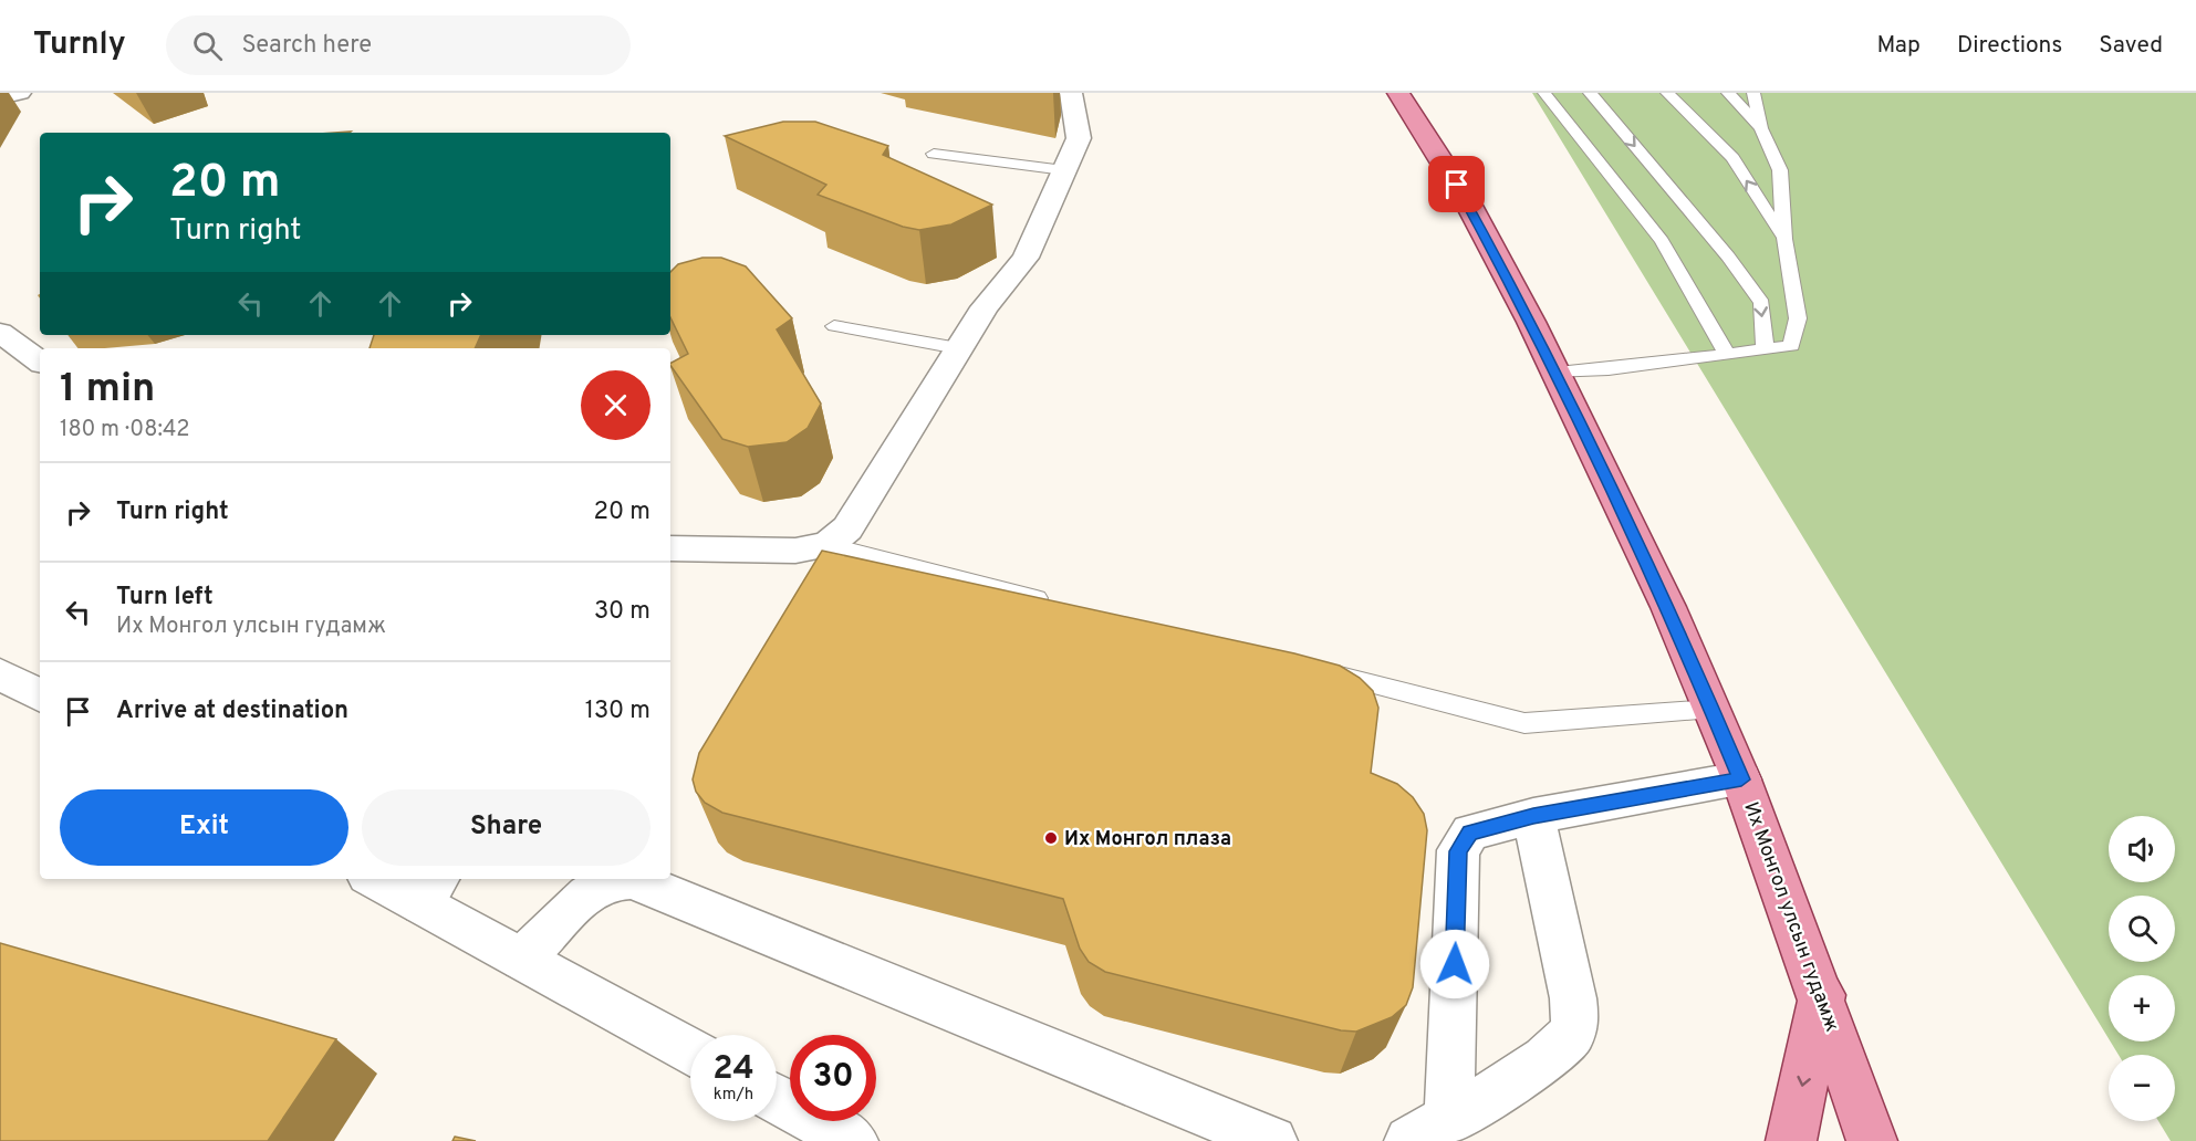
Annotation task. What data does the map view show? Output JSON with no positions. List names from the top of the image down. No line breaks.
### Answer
{"streets":{"main road":["Их Монгол улсын гудамж"]},"places":["Их Монгол плаза"],"page":{"header":"Turnly","search":"Search here","nav":["Map","Directions","Saved"],"turn":["20 m","Turn right"],"heading":["1 min","180 m · 08:42"],"list":[{"name":"Turn right","value":"20 m"},{"name":"Turn left","note":"Их Монгол улсын гудамж","value":"30 m"},{"name":"Arrive at destination","value":"130 m"}],"buttons":["Exit","Share"],"map_buttons":["+","−"],"speed":"24 km/h","limit":"30"}}
